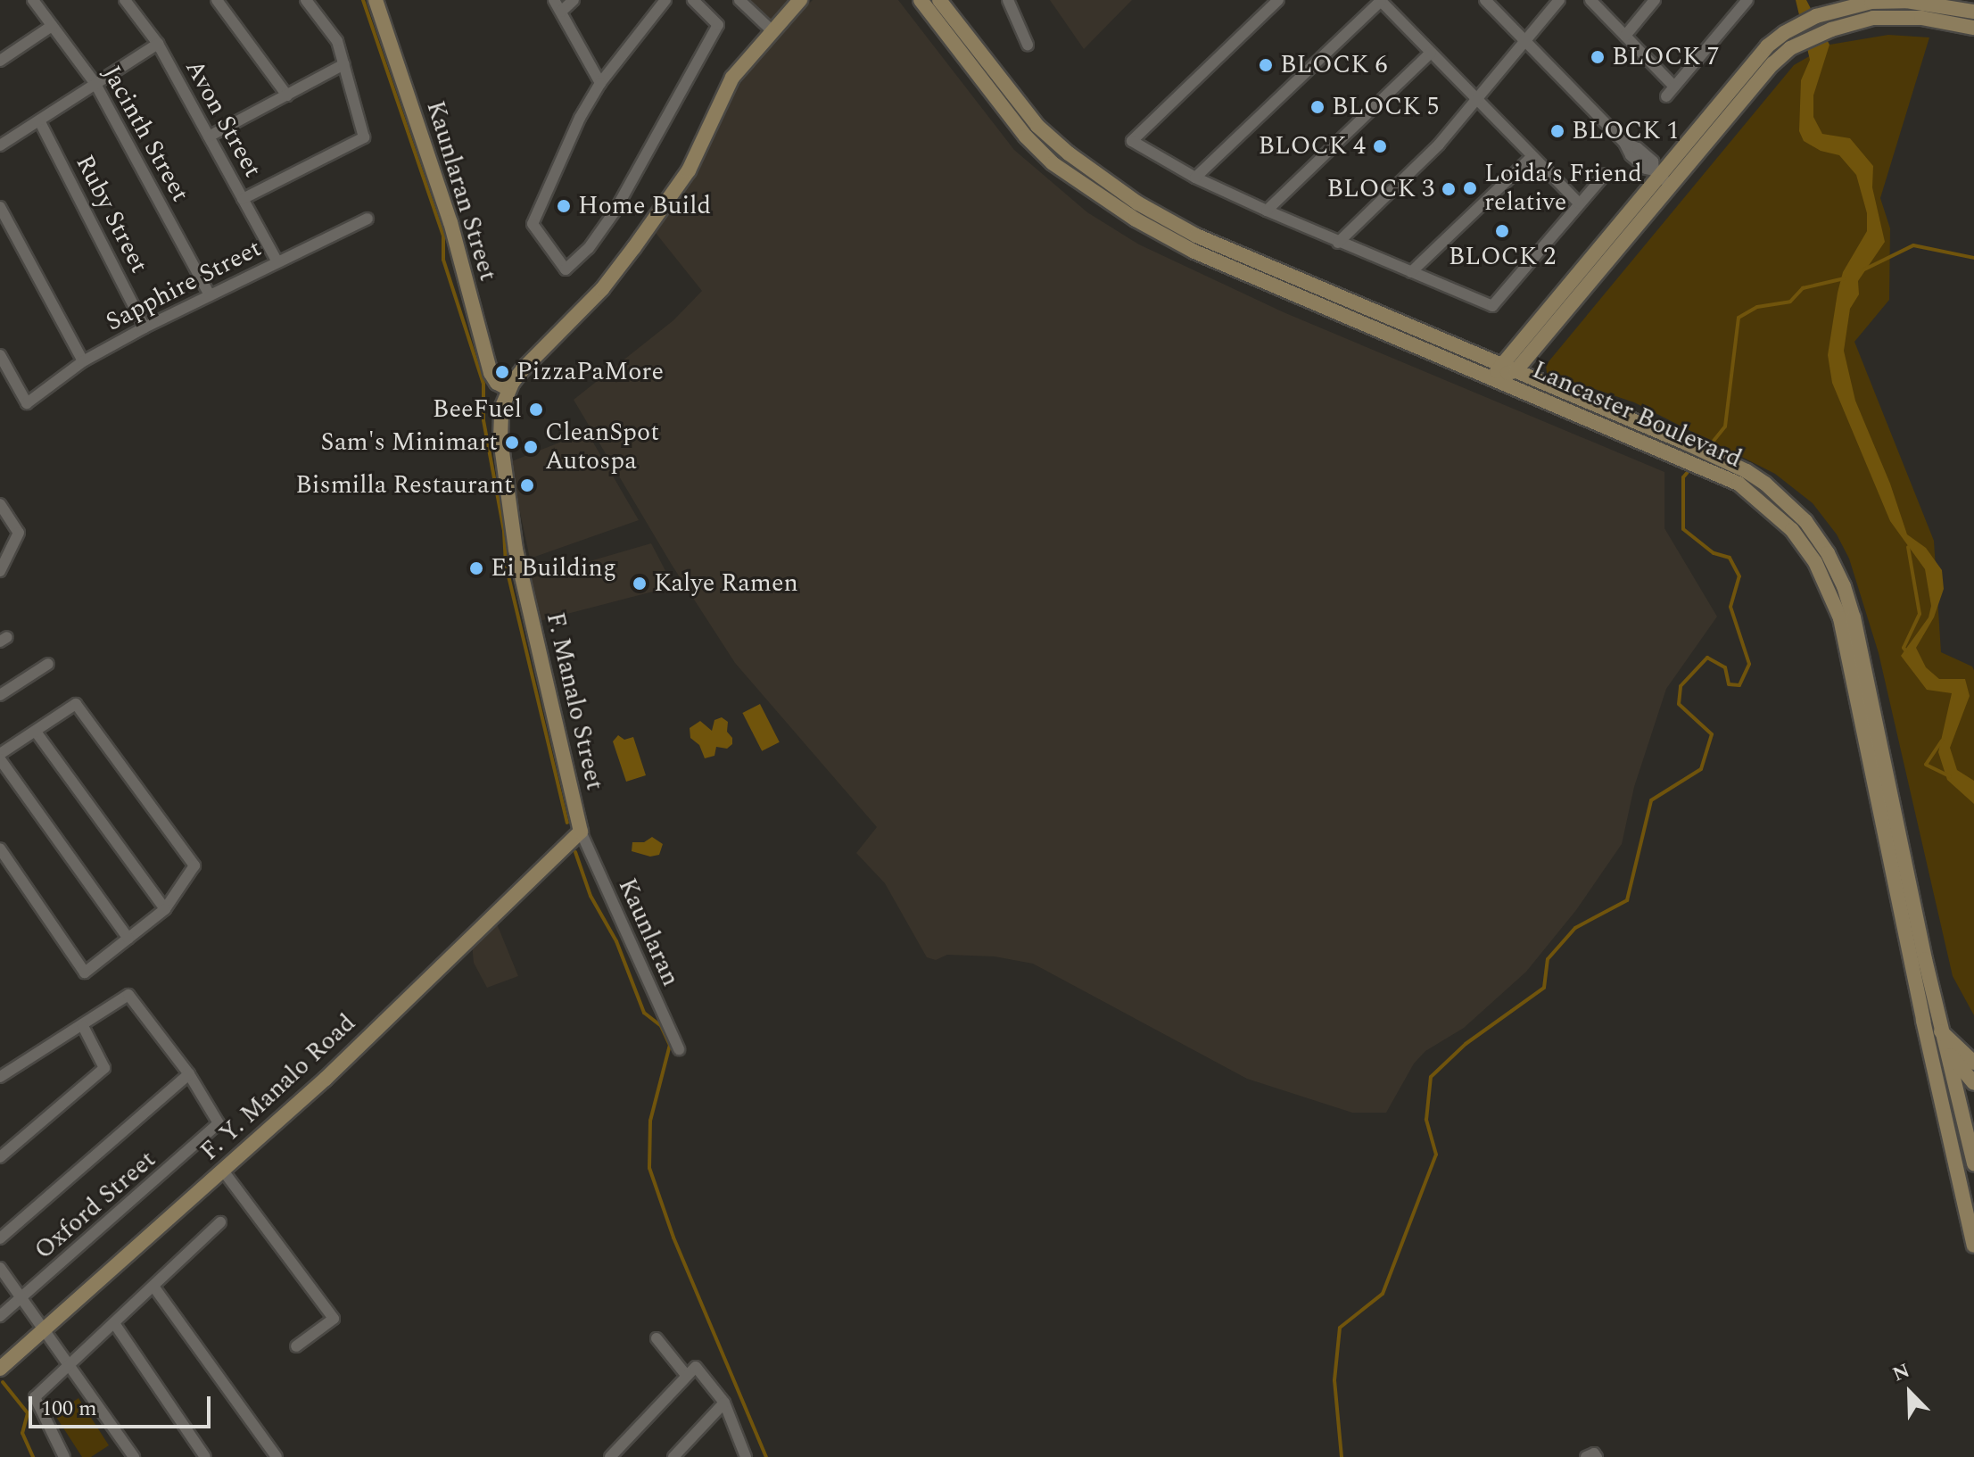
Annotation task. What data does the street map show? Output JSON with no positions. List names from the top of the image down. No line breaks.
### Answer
{"streets":{"main road":["Kaunlaran Street","Lancaster Boulevard","F. Manalo Street","F. Y. Manalo Road"],"street":["Avon Street","Jacinth Street","Ruby Street","Sapphire Street","Kaunlaran","Oxford Street"]},"crossings":[["Avon Street","Sapphire Street"],["Jacinth Street","Sapphire Street"],["Kaunlaran Street","F. Manalo Street"],["Ruby Street","Sapphire Street"],["F. Manalo Street","Kaunlaran"],["F. Manalo Street","F. Y. Manalo Road"],["Kaunlaran","F. Y. Manalo Road"]],"places":["BLOCK 7","BLOCK 6","BLOCK 5","BLOCK 1","BLOCK 4","Loida’s Friend relative","BLOCK 3","Home Build","BLOCK 2","PizzaPaMore","BeeFuel","Sam's Minimart","CleanSpot Autospa","Bismilla Restaurant","Ei Building","Kalye Ramen"],"scale_bar":"100 m","north":"top left"}
